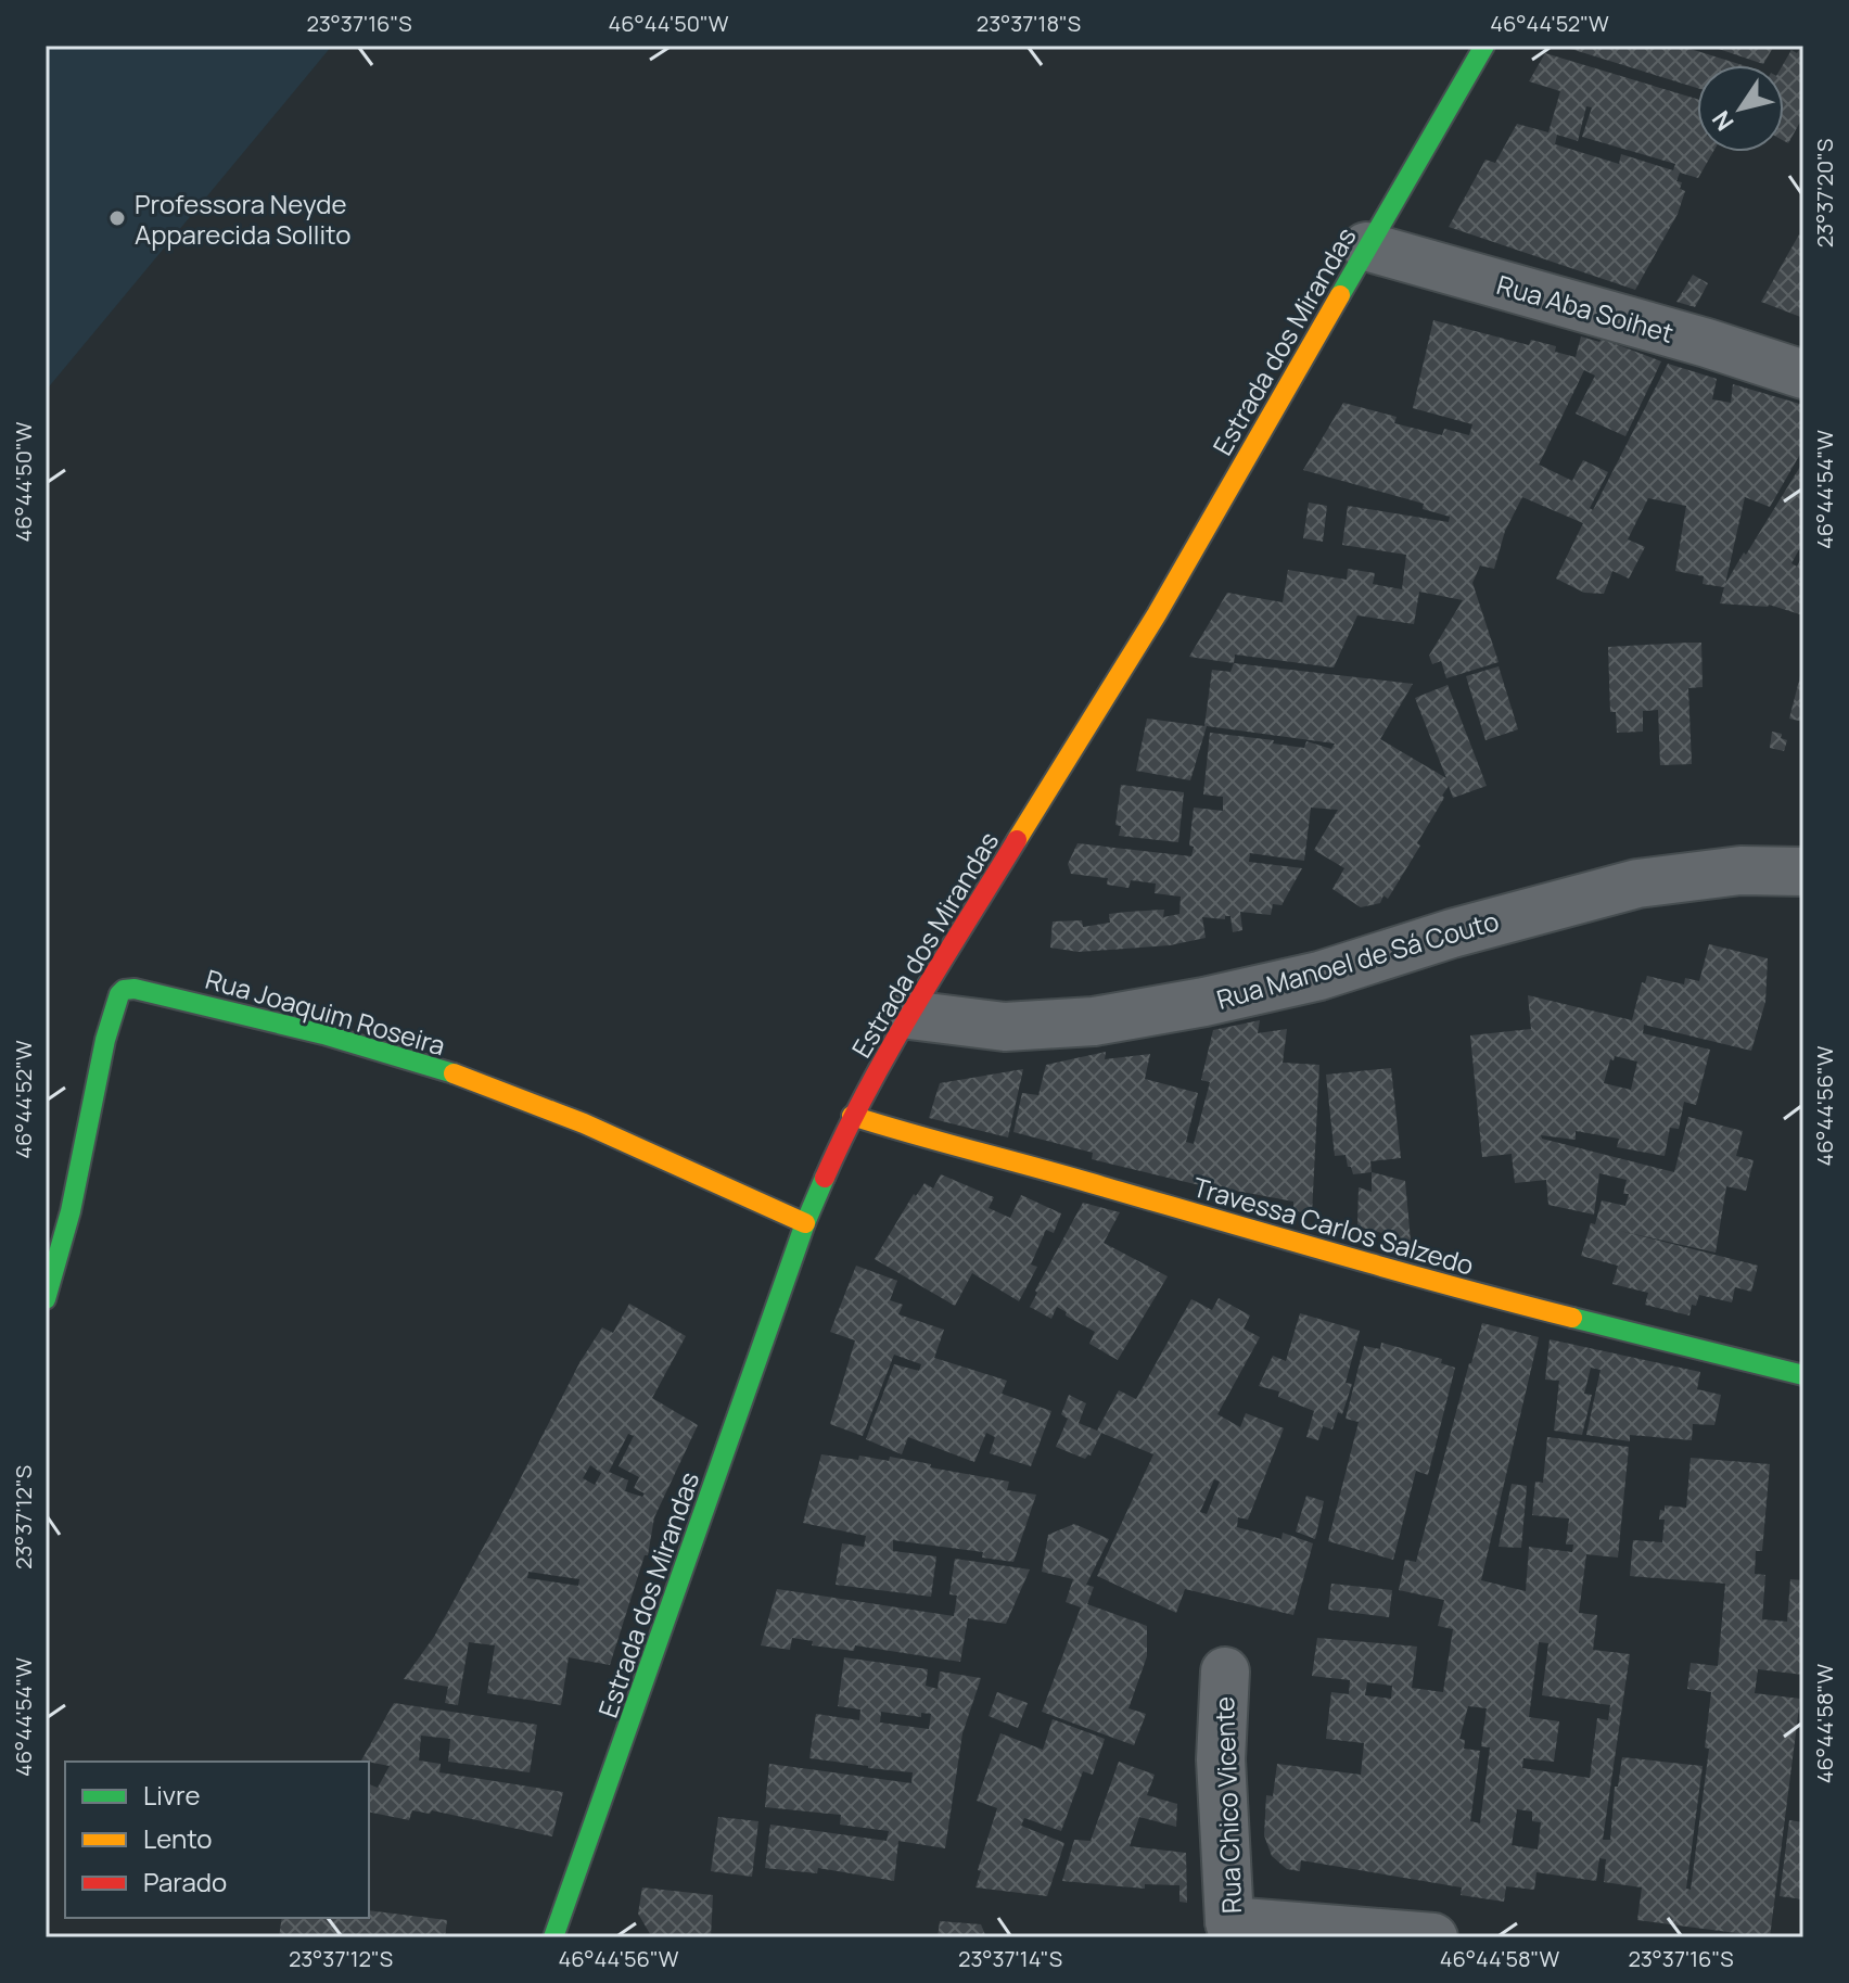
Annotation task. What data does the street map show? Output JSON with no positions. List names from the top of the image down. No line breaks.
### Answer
{"streets":{"street":["Rua Aba Soihet","Estrada dos Mirandas","Rua Manoel de Sá Couto","Rua Joaquim Roseira","Travessa Carlos Salzedo","Rua Chico Vicente"]},"crossings":[["Rua Aba Soihet","Estrada dos Mirandas"],["Estrada dos Mirandas","Rua Manoel de Sá Couto"],["Estrada dos Mirandas","Rua Joaquim Roseira"],["Estrada dos Mirandas","Travessa Carlos Salzedo"]],"places":["Professora Neyde Apparecida Sollito"],"legend":["Livre","Lento","Parado"],"north":"bottom left","coordinates":["23°37'16\"S","46°44'50\"W","23°37'18\"S","46°44'52\"W","23°37'20\"S","46°44'54\"W","46°44'56\"W","23°37'12\"S","46°44'58\"W","23°37'14\"S"]}
